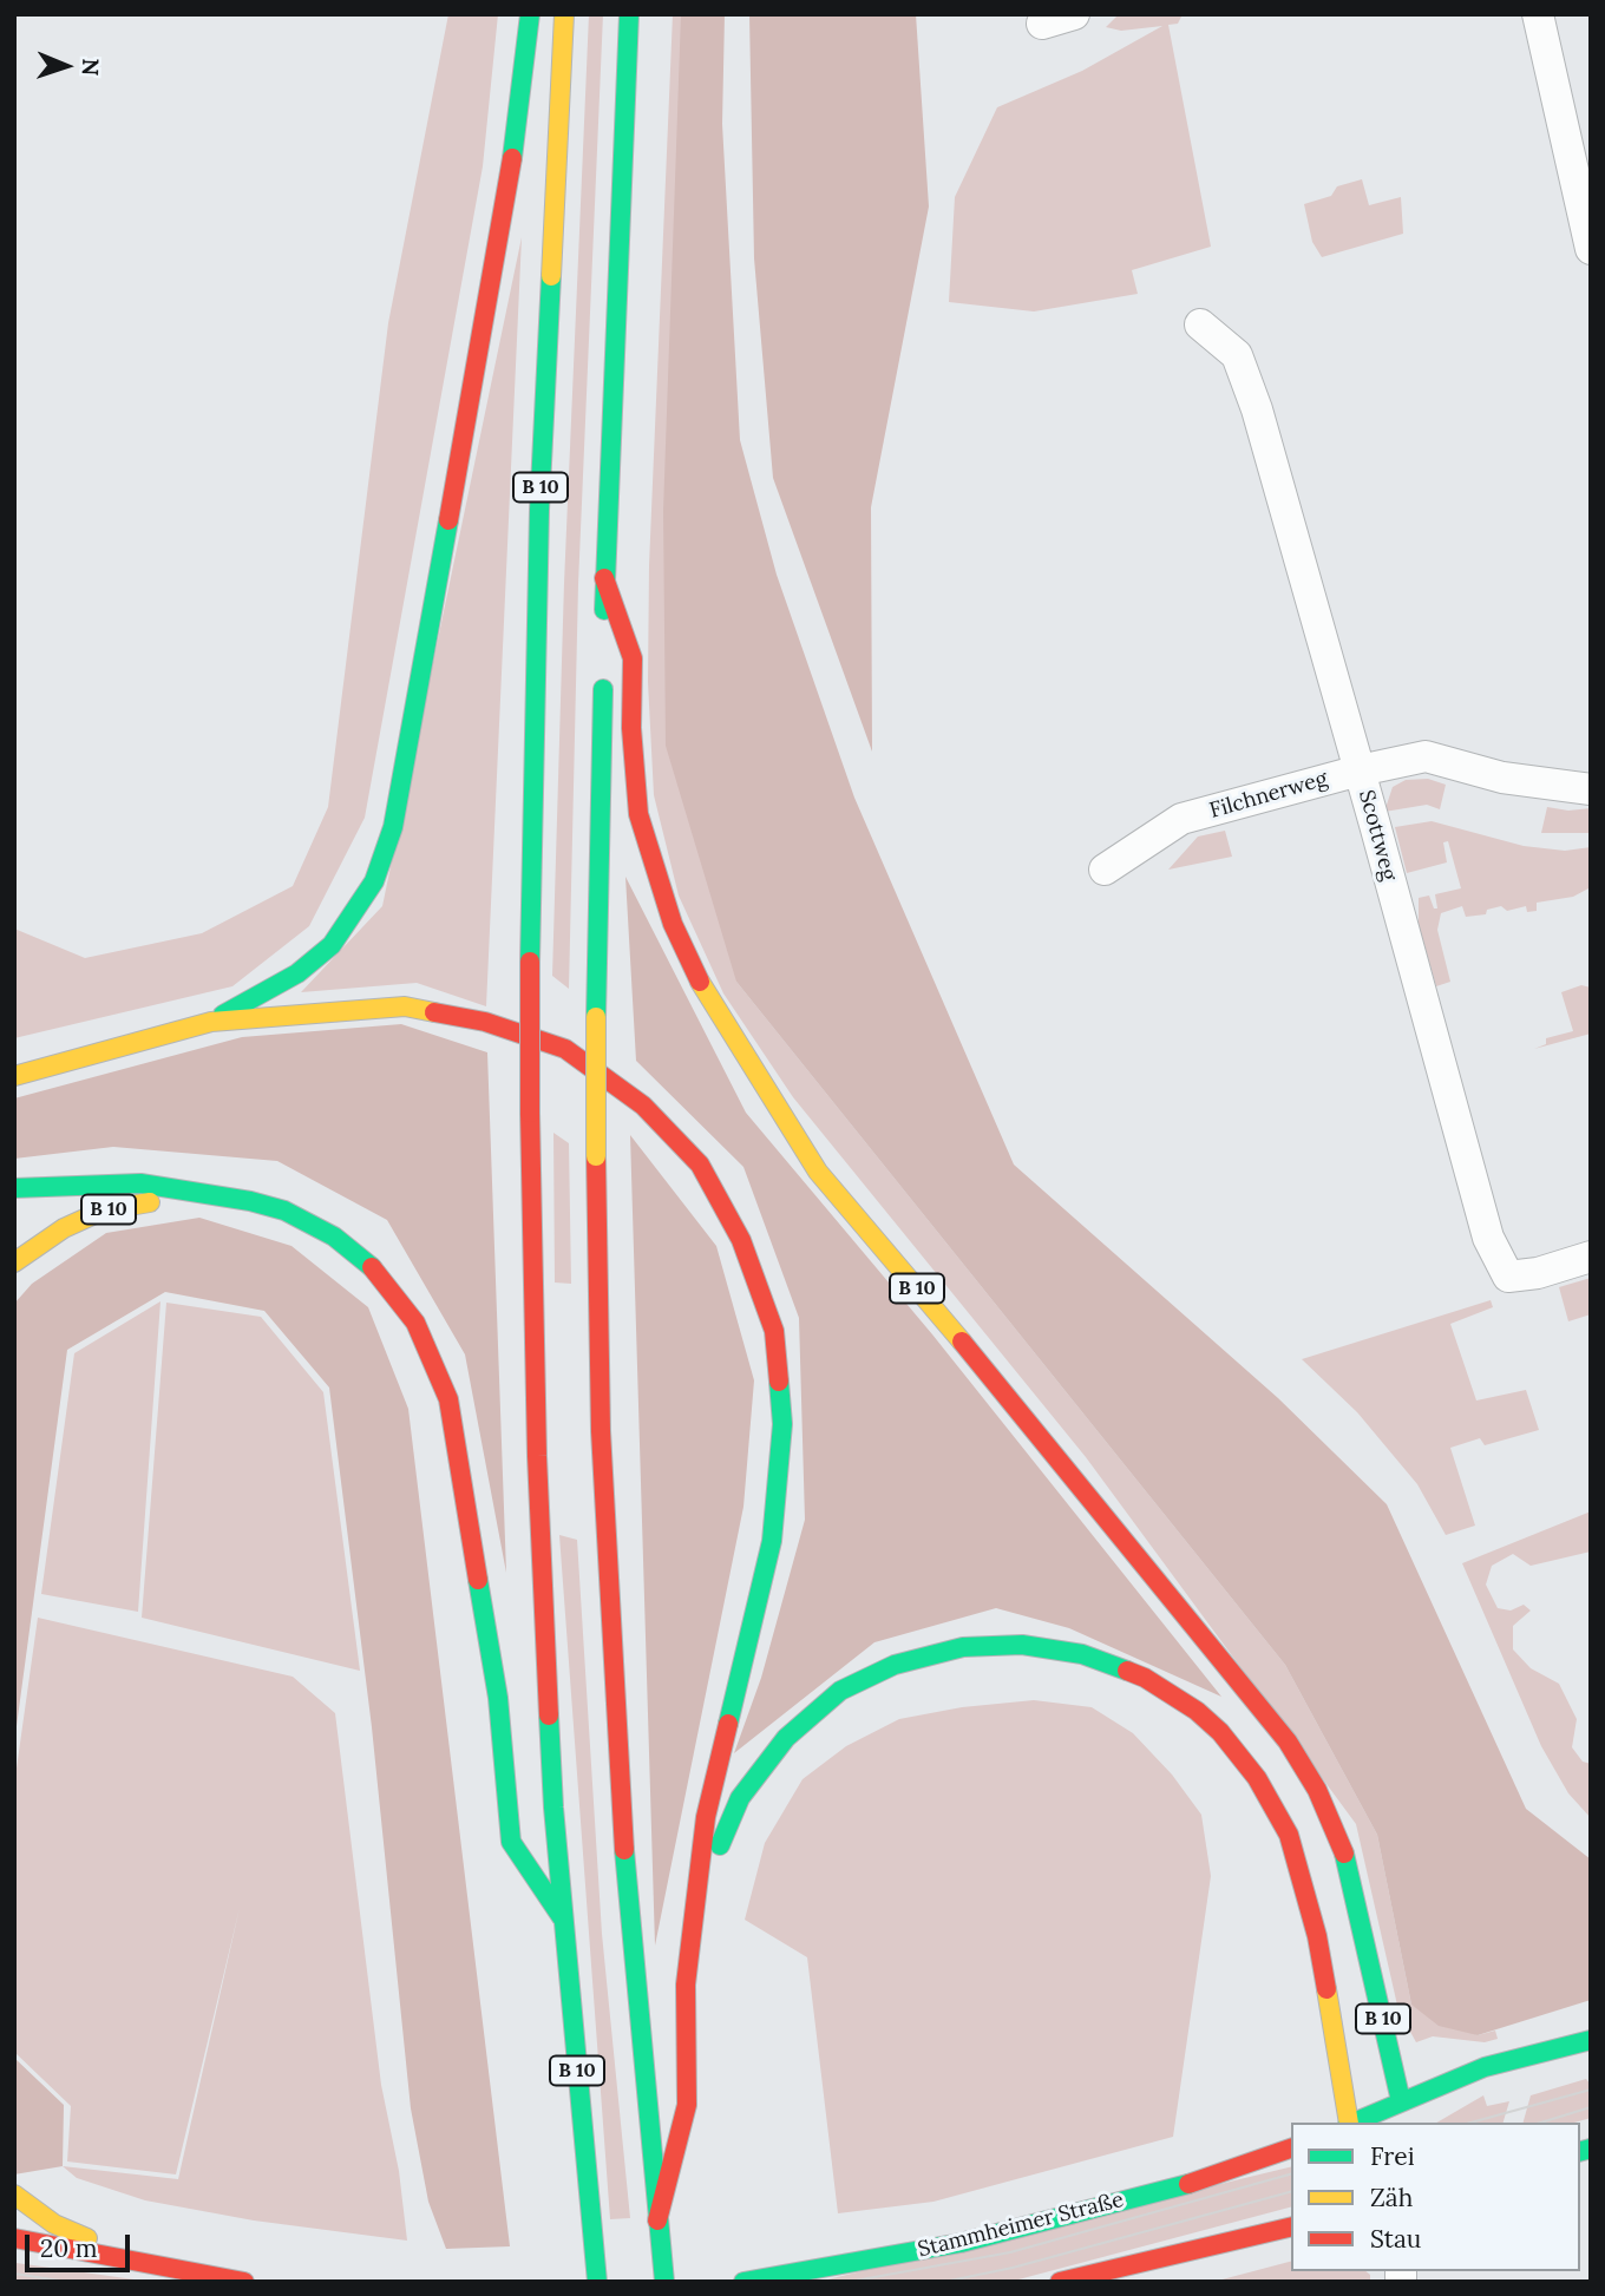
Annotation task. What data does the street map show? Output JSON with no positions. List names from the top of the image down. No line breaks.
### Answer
{"streets":{"main road":["B 10","Stammheimer Straße"],"street":["Filchnerweg","Scottweg"]},"crossings":[["Filchnerweg","Scottweg"]],"legend":["Frei","Zäh","Stau"],"scale_bar":"20 m","north":"right"}
